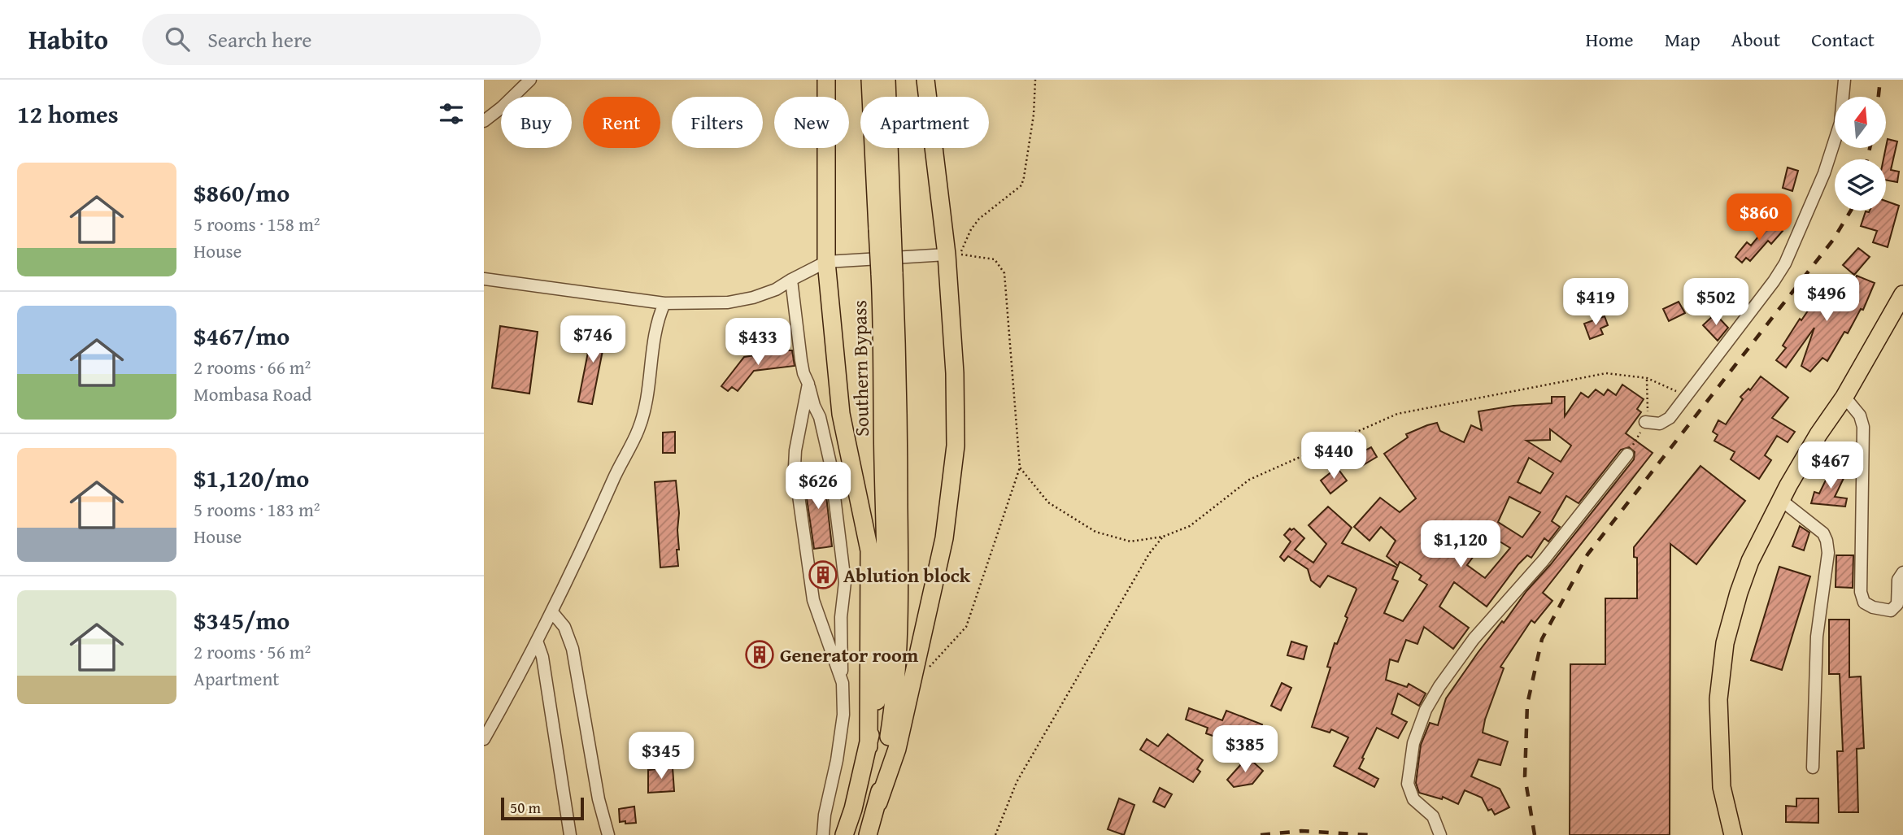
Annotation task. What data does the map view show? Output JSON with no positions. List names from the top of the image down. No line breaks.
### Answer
{"streets":{"highway":["Southern Bypass"]},"places":{"building":["Ablution block","Generator room"]},"scale_bar":"50 m","north":"top","page":{"header":"Habito","search":"Search here","nav":["Home","Map","About","Contact"],"heading":"12 homes","chip":["Buy","Rent","Filters","New","Apartment"],"list":[{"name":"$860/mo","note":"5 rooms · 158 m² · House"},{"name":"$467/mo","note":"2 rooms · 66 m² · Mombasa Road"},{"name":"$1,120/mo","note":"5 rooms · 183 m² · House"},{"name":"$345/mo","note":"2 rooms · 56 m² · Apartment"}],"price":["$860","$496","$419","$502","$746","$433","$440","$467","$626","$1,120","$385","$345"],"scale":"50 m"}}
